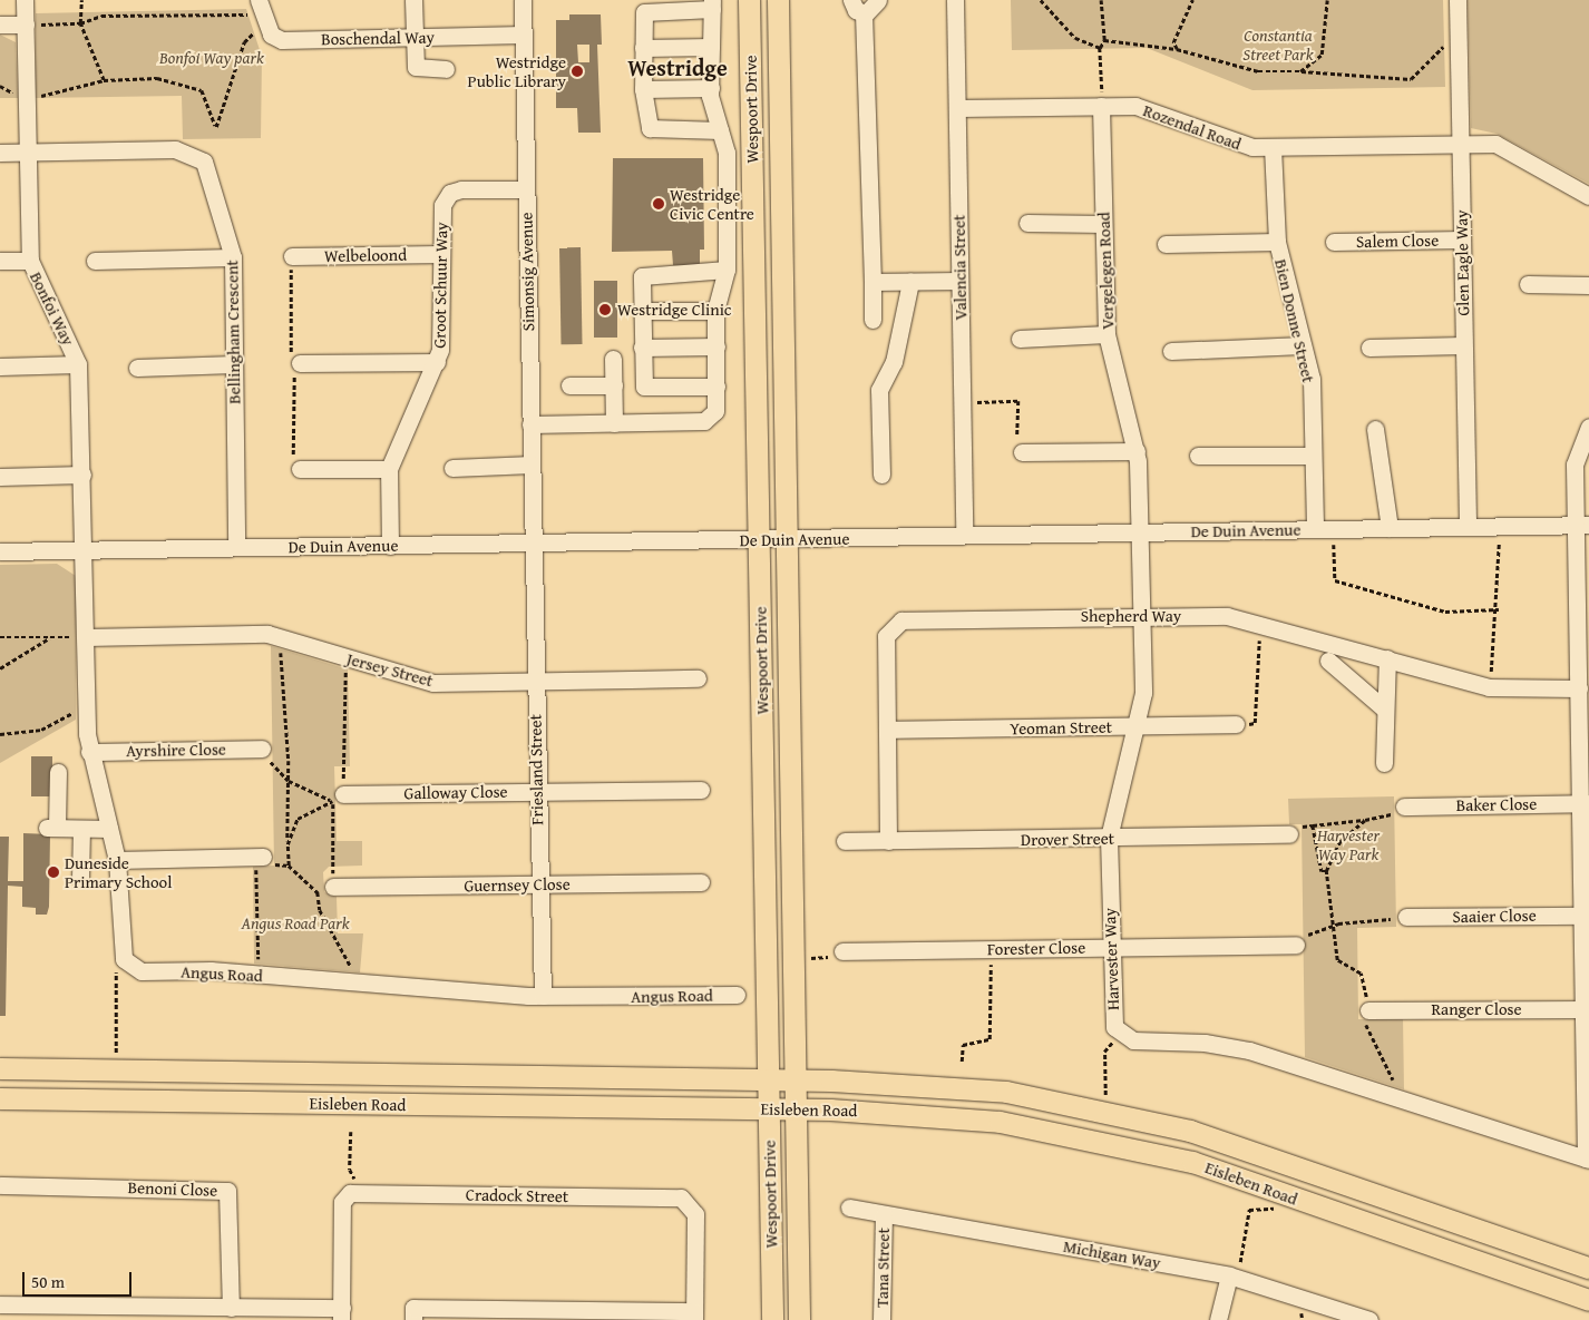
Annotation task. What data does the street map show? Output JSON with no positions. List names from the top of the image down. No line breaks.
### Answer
{"streets":{"main road":["Wespoort Drive","Eisleben Road"],"street":["Boschendal Way","Rozendal Road","Salem Close","Welbeloond","Glen Eagle Way","Valencia Street","Vergelegen Road","Simonsig Avenue","Groot Schuur Way","Bonfoi Way","Bien Donne Street","Bellingham Crescent","De Duin Avenue","Shepherd Way","Jersey Street","Yeoman Street","Ayrshire Close","Friesland Street","Galloway Close","Baker Close","Drover Street","Guernsey Close","Saaier Close","Forester Close","Harvester Way","Angus Road","Ranger Close","Benoni Close","Cradock Street","Michigan Way","Tana Street"]},"crossings":[["Boschendal Way","Simonsig Avenue"],["Wespoort Drive","De Duin Avenue"],["Wespoort Drive","Eisleben Road"],["Rozendal Road","Glen Eagle Way"],["Rozendal Road","Valencia Street"],["Rozendal Road","Vergelegen Road"],["Rozendal Road","Bien Donne Street"],["Salem Close","Glen Eagle Way"],["Welbeloond","Groot Schuur Way"],["Glen Eagle Way","De Duin Avenue"],["Valencia Street","De Duin Avenue"],["Vergelegen Road","De Duin Avenue"],["Vergelegen Road","Harvester Way"],["Simonsig Avenue","Groot Schuur Way"],["Simonsig Avenue","De Duin Avenue"],["Simonsig Avenue","Friesland Street"],["Groot Schuur Way","De Duin Avenue"],["Bonfoi Way","Bellingham Crescent"],["Bonfoi Way","De Duin Avenue"],["Bonfoi Way","Angus Road"],["Bien Donne Street","De Duin Avenue"],["Bellingham Crescent","De Duin Avenue"],["De Duin Avenue","Friesland Street"],["De Duin Avenue","Harvester Way"],["De Duin Avenue","Angus Road"],["Shepherd Way","Yeoman Street"],["Shepherd Way","Drover Street"],["Shepherd Way","Harvester Way"],["Jersey Street","Friesland Street"],["Jersey Street","Angus Road"],["Yeoman Street","Harvester Way"],["Ayrshire Close","Angus Road"],["Friesland Street","Galloway Close"],["Friesland Street","Guernsey Close"],["Friesland Street","Angus Road"],["Drover Street","Harvester Way"],["Forester Close","Harvester Way"],["Michigan Way","Tana Street"]],"districts":["Westridge"],"parks":["Constantia Street Park","Bonfoi Way park","Harvester Way Park","Angus Road Park"],"places":["Westridge Public Library","Westridge Civic Centre","Westridge Clinic","Duneside Primary School"],"scale_bar":"50 m"}
